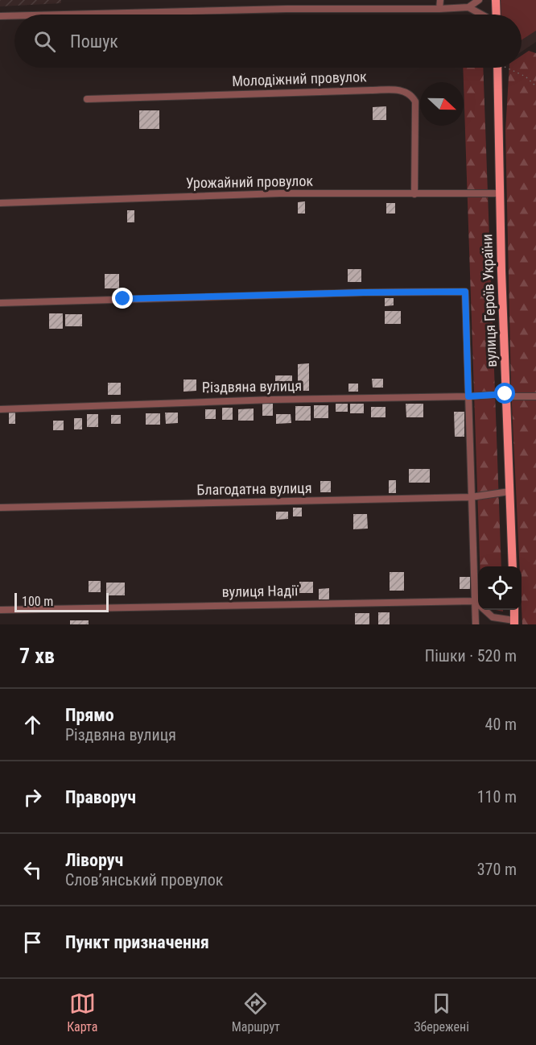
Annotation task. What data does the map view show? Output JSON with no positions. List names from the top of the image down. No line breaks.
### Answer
{"streets":{"main road":["вулиця Героїв України"],"street":["Молодіжний провулок","Урожайний провулок","Різдвяна вулиця","Благодатна вулиця","вулиця Надії"]},"crossings":[["Молодіжний провулок","Урожайний провулок"],["Урожайний провулок","вулиця Героїв України"],["вулиця Героїв України","Різдвяна вулиця"],["вулиця Героїв України","Благодатна вулиця"]],"scale_bar":"100 m","north":"right","page":{"search":"Пошук","scale":"100 m","heading":["7 хв","Пішки · 520 m"],"list":[["Прямо","Різдвяна вулиця","40 m"],["Праворуч","110 m"],["Ліворуч","Словʼянський провулок","370 m"],"Пункт призначення"],"nav":["Карта","Маршрут","Збережені"]}}
